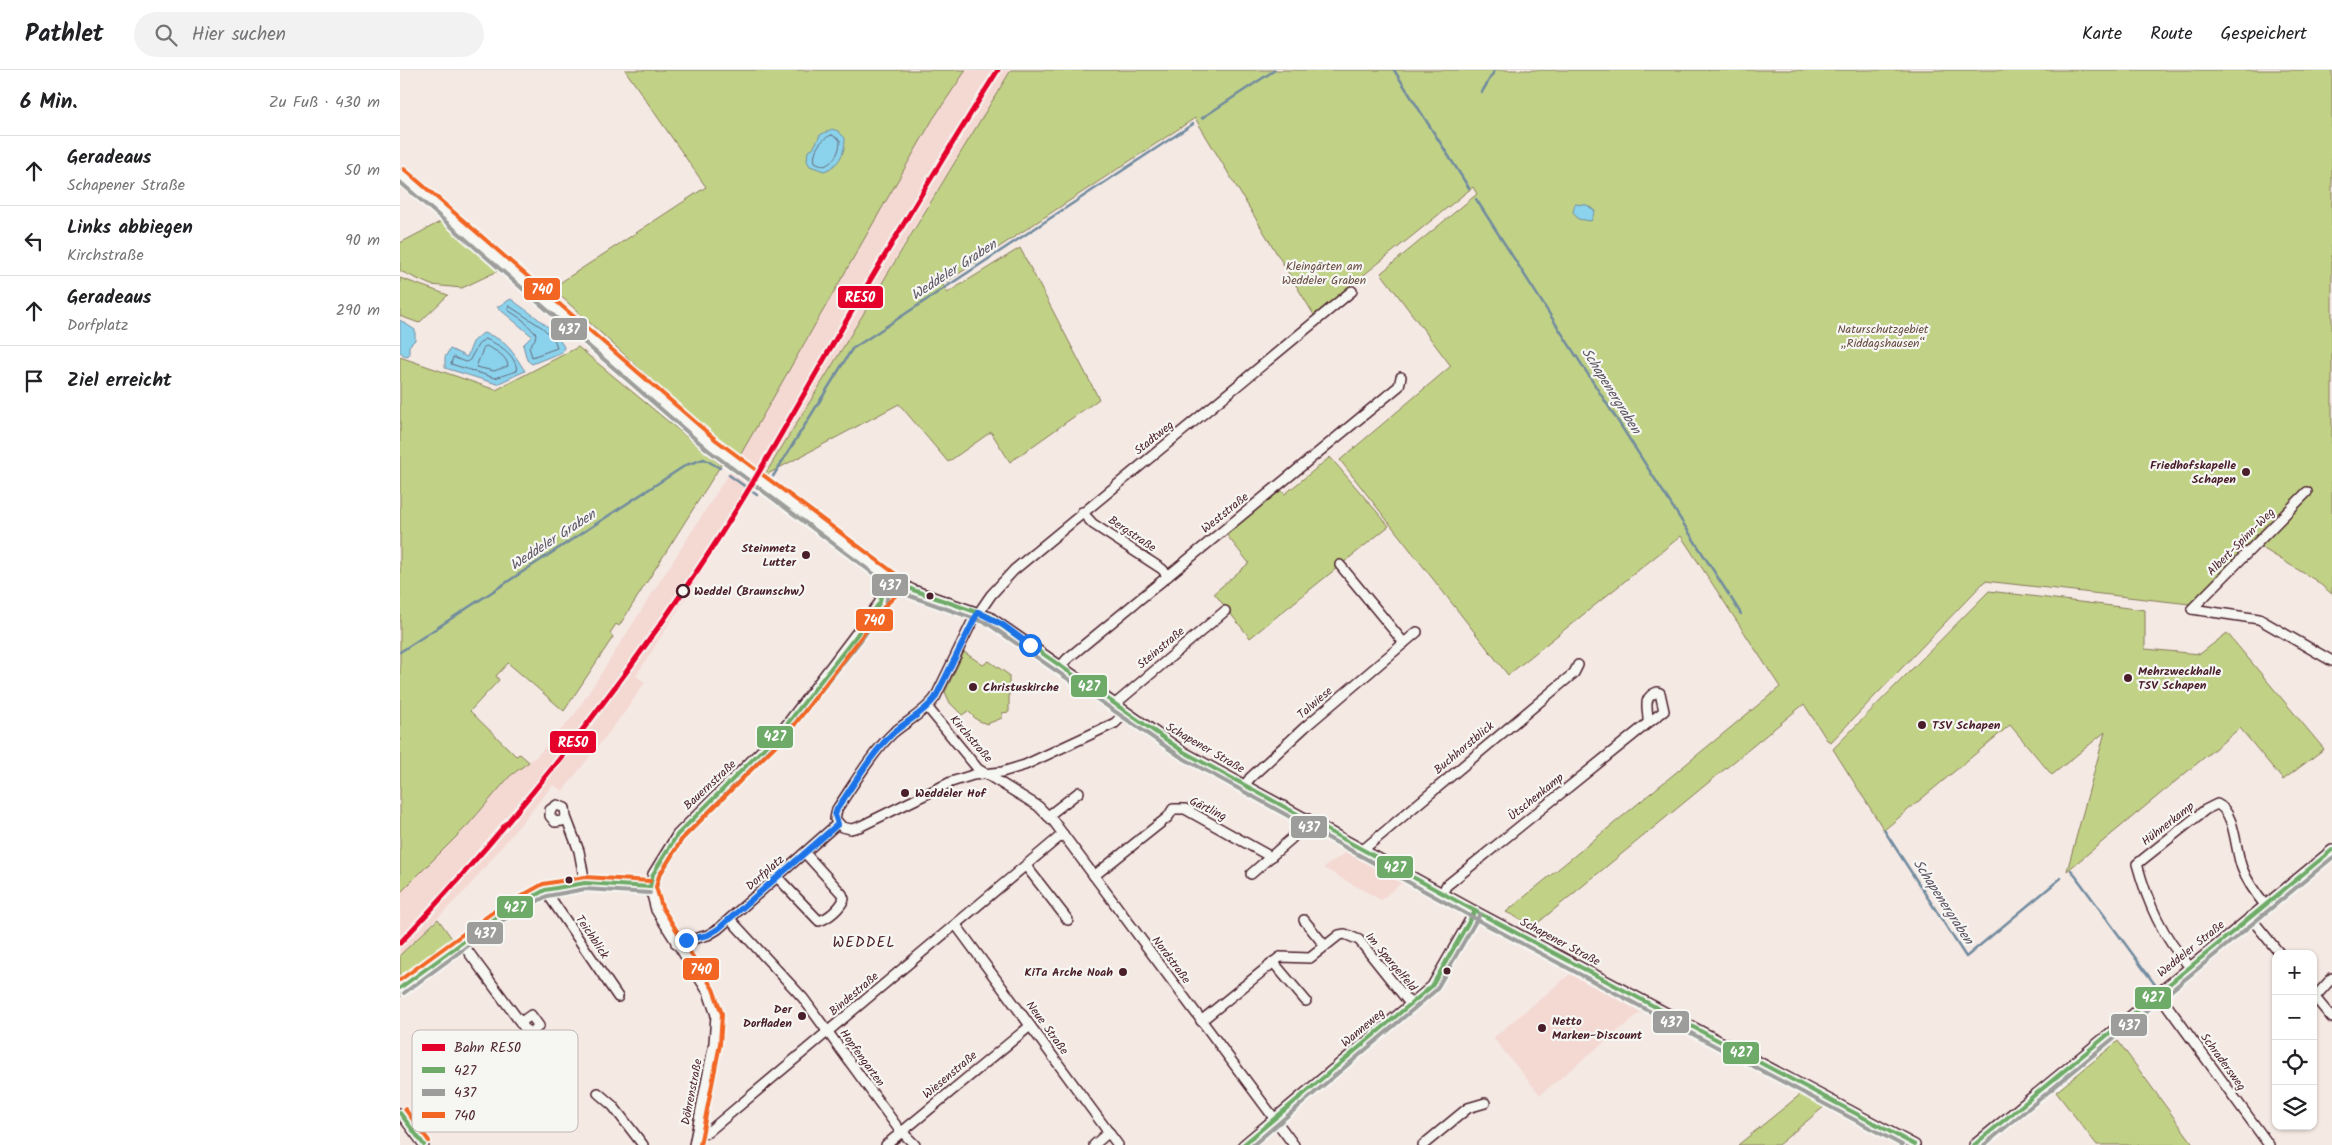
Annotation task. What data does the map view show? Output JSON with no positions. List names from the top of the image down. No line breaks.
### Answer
{"streets":{"street":["Stadtweg","Weststraße","Bergstraße","Albert-Spinn-Weg","Steinstraße","Talwiese","Kirchstraße","Schapener Straße","Buchhorstblick","Bauernstraße","Ütschenkamp","Gärtling","Hühnerkamp","Dorfplatz","Teichblick","Weddeler Straße","Nordstraße","Im Spargelfeld","Bindestraße","Neue Straße","Wanneweg","Hopfengarten","Schradersweg","Wiesenstraße","Döhrenstraße"]},"crossings":[["Stadtweg","Bergstraße"],["Stadtweg","Schapener Straße"],["Weststraße","Bergstraße"],["Weststraße","Schapener Straße"],["Steinstraße","Schapener Straße"],["Talwiese","Schapener Straße"],["Kirchstraße","Schapener Straße"],["Kirchstraße","Nordstraße"],["Schapener Straße","Buchhorstblick"],["Schapener Straße","Bauernstraße"],["Schapener Straße","Ütschenkamp"],["Schapener Straße","Wanneweg"],["Gärtling","Nordstraße"],["Hühnerkamp","Weddeler Straße"],["Dorfplatz","Hopfengarten"],["Dorfplatz","Döhrenstraße"],["Weddeler Straße","Schradersweg"],["Nordstraße","Im Spargelfeld"],["Nordstraße","Bindestraße"],["Nordstraße","Wanneweg"],["Im Spargelfeld","Wanneweg"],["Bindestraße","Neue Straße"],["Bindestraße","Hopfengarten"],["Bindestraße","Döhrenstraße"],["Neue Straße","Wiesenstraße"],["Hopfengarten","Wiesenstraße"]],"districts":["WEDDEL"],"water":["Weddeler Graben","Schapenergraben"],"parks":["Kleingärten am Weddeler Graben","Naturschutzgebiet „Riddagshausen“"],"places":["Friedhofskapelle Schapen","Steinmetz Lutter","Weddel (Braunschw)","Mehrzweckhalle TSV Schapen","Christuskirche","TSV Schapen","Weddeler Hof","KiTa Arche Noah","Der Dorfladen","Netto Marken-Discount"],"lines":["rail line RE50","transit line 740","transit line 437","transit line 427"],"legend":["Bahn RE50","427","437","740"],"page":{"header":"Pathlet","search":"Hier suchen","nav":["Karte","Route","Gespeichert"],"heading":["6 Min.","Zu Fuß · 430 m"],"list":[["Geradeaus","Schapener Straße","50 m"],["Links abbiegen","Kirchstraße","90 m"],["Geradeaus","Dorfplatz","290 m"],"Ziel erreicht"],"map_buttons":["+","−"]}}
